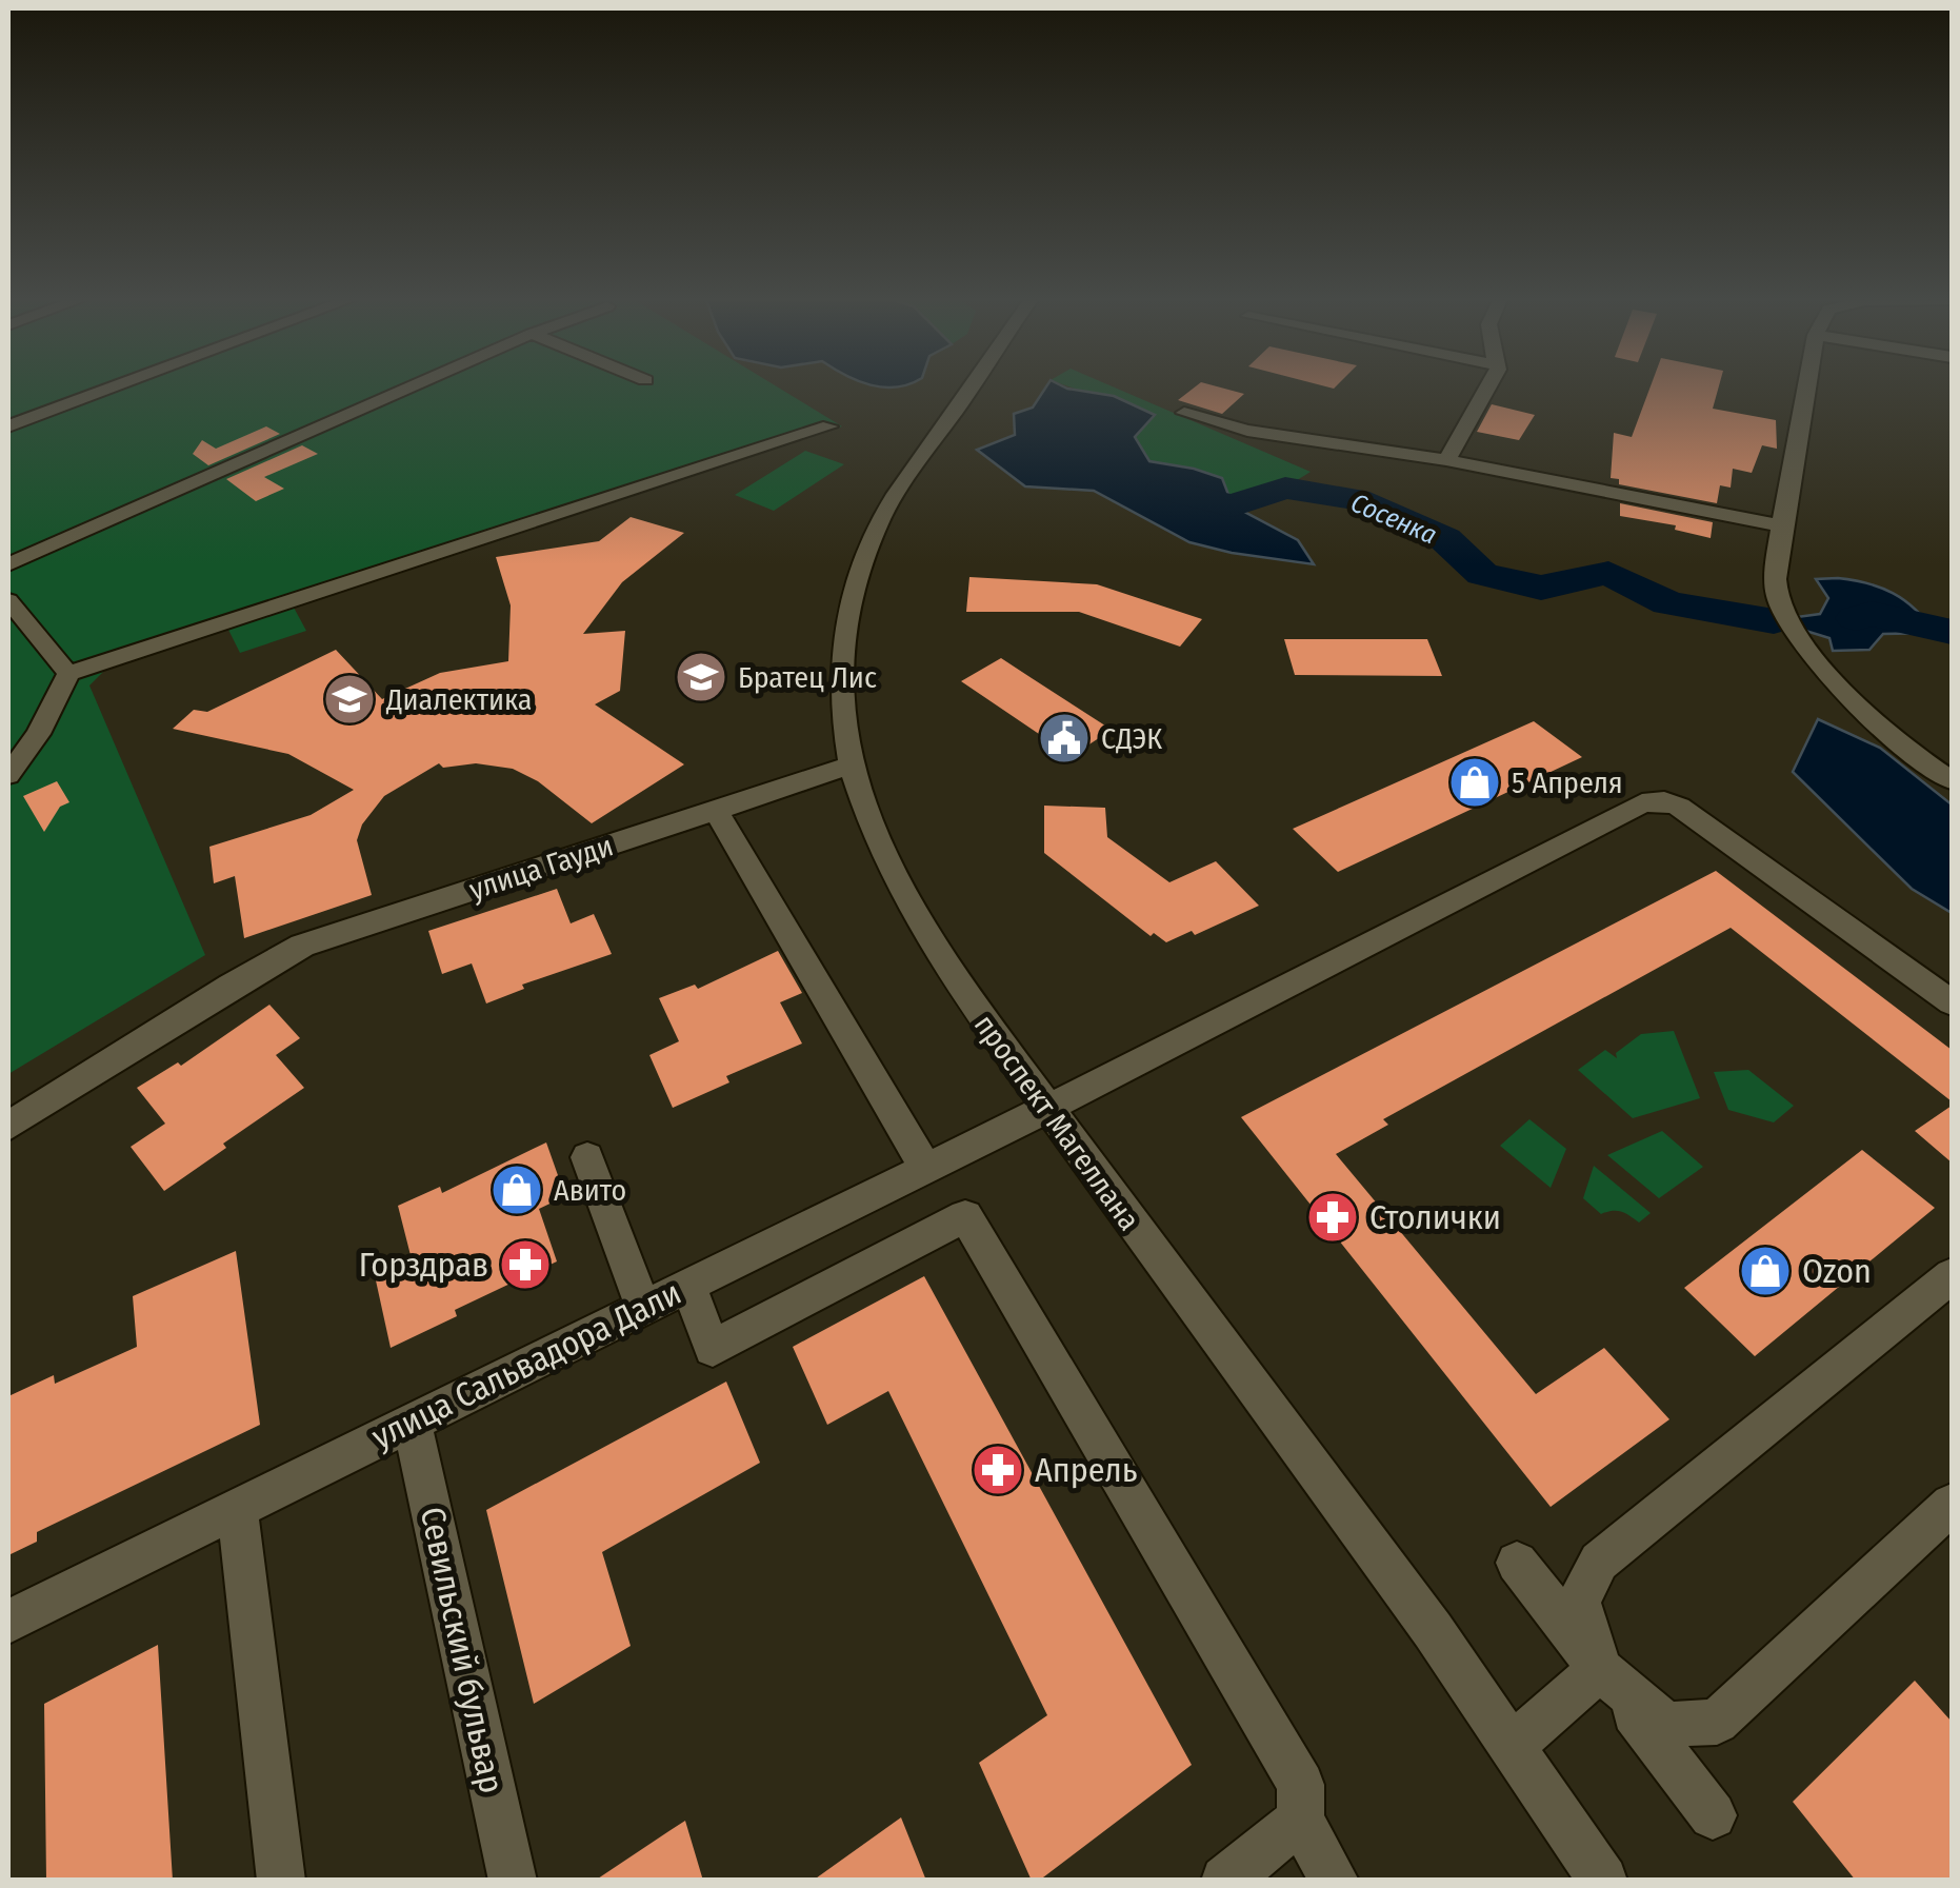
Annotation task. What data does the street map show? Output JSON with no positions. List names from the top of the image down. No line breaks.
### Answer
{"streets":{"street":["улица Гауди","проспект Магеллана","улица Сальвадора Дали","Севильский бульвар"]},"crossings":[["улица Гауди","проспект Магеллана"],["проспект Магеллана","улица Сальвадора Дали"],["улица Сальвадора Дали","Севильский бульвар"]],"water":["Сосенка"],"places":{"school or university":["Братец Лис","Диалектика"],"public building":["СДЭК"],"shop":["5 Апреля","Авито","Ozon"],"pharmacy":["Столички","Горздрав","Апрель"]}}
